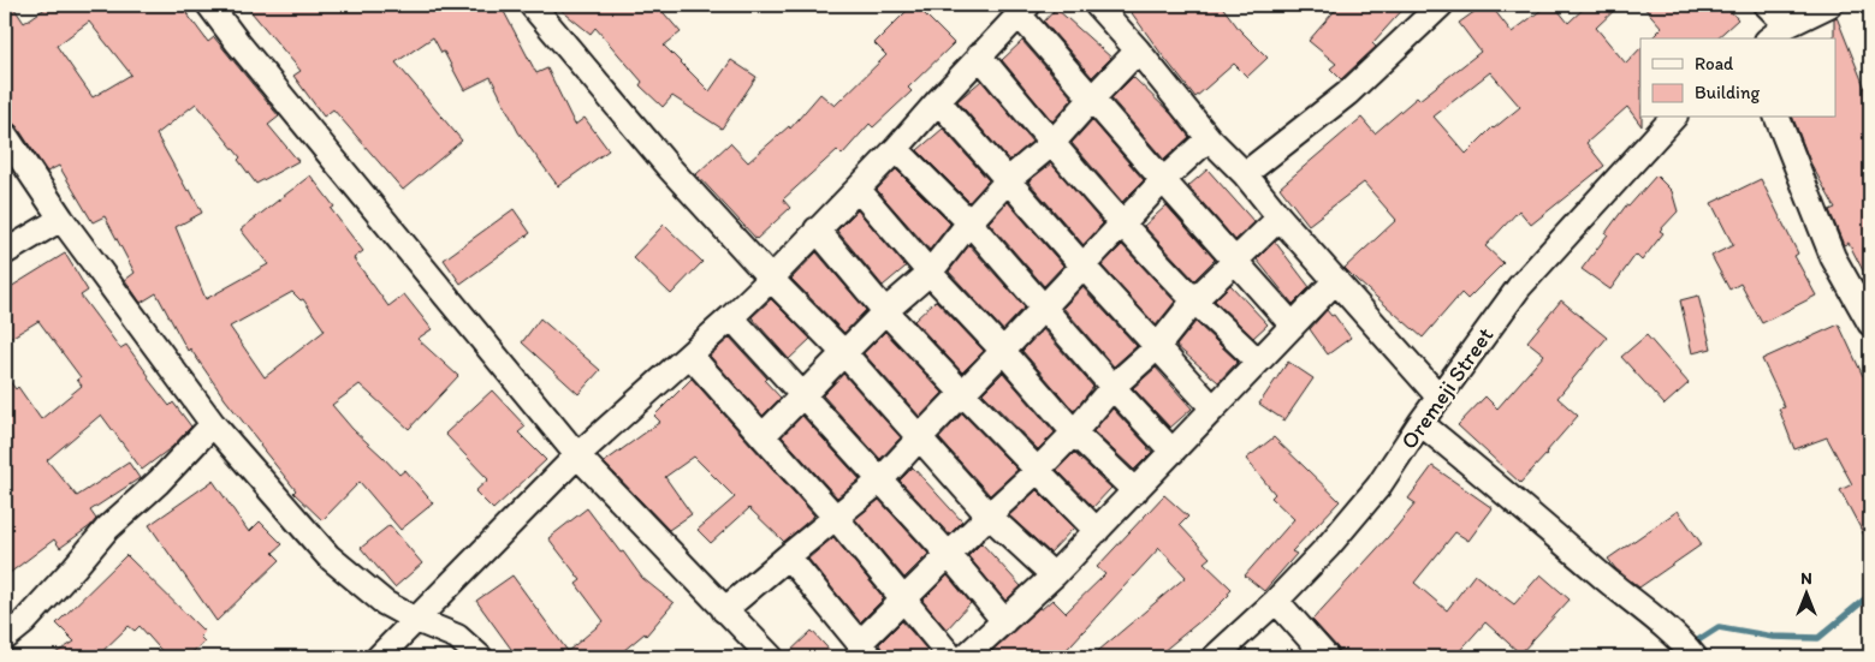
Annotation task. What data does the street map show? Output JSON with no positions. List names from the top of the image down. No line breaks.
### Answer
{"streets":{"street":["Oremeji Street"]},"legend":["Road","Building"],"north":"top"}
